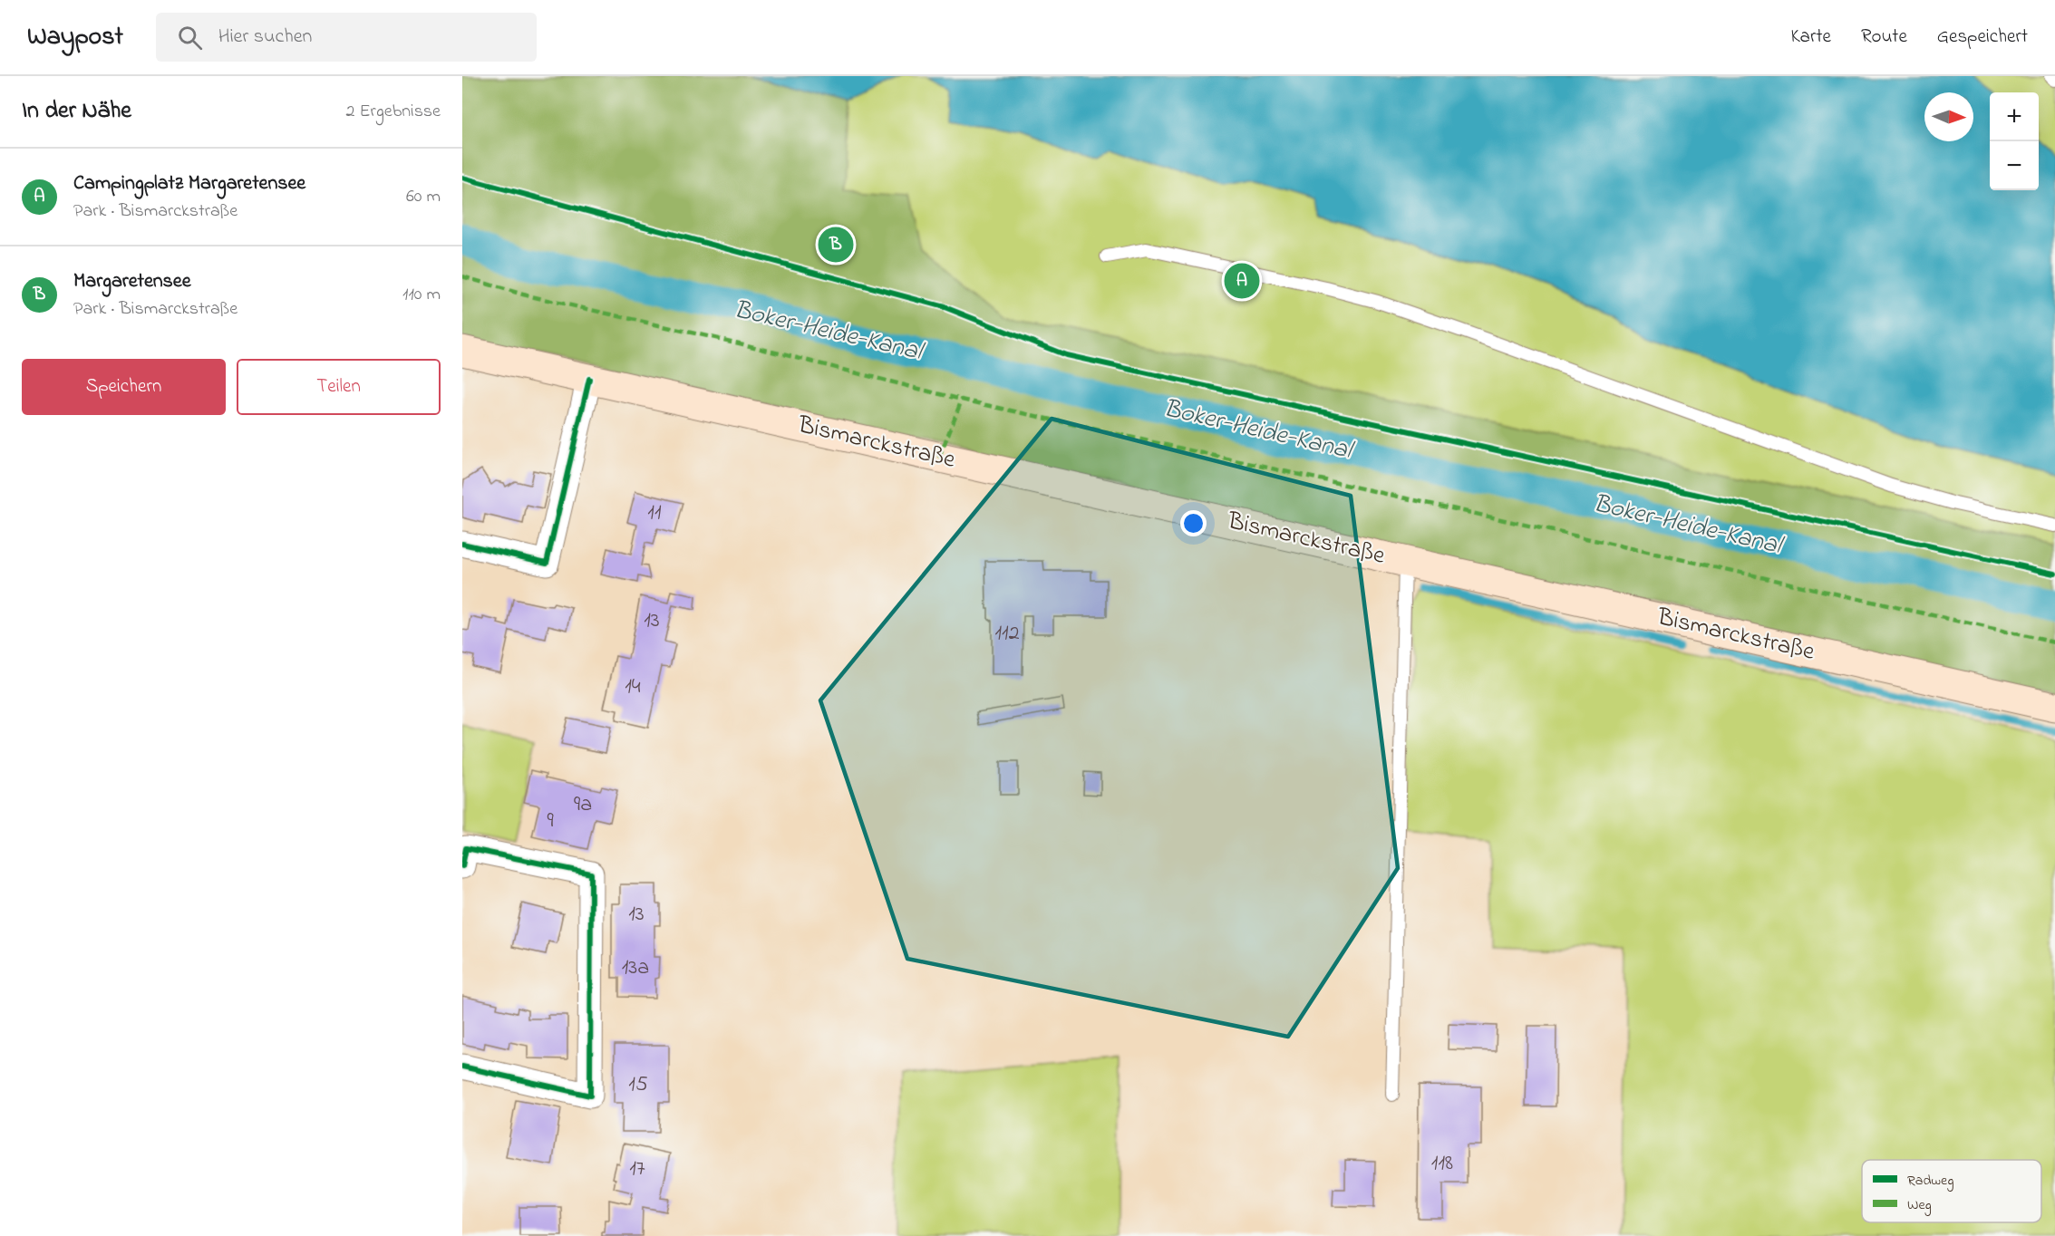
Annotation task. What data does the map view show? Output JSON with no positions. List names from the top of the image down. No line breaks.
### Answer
{"streets":{"main road":["Bismarckstraße"]},"water":["Boker-Heide-Kanal"],"house_numbers":["11","13","112","14","9a","9","13","13a","15","118","17"],"legend":["Radweg","Weg"],"north":"right","page":{"header":"Waypost","search":"Hier suchen","nav":["Karte","Route","Gespeichert"],"heading":["In der Nähe","2 Ergebnisse"],"map_buttons":["+","−"],"list":[{"mark":"A","name":"Campingplatz Margaretensee","note":"Park · Bismarckstraße","value":"60 m"},{"mark":"B","name":"Margaretensee","note":"Park · Bismarckstraße","value":"110 m"}],"pins":["B","A"],"buttons":["Speichern","Teilen"]}}
